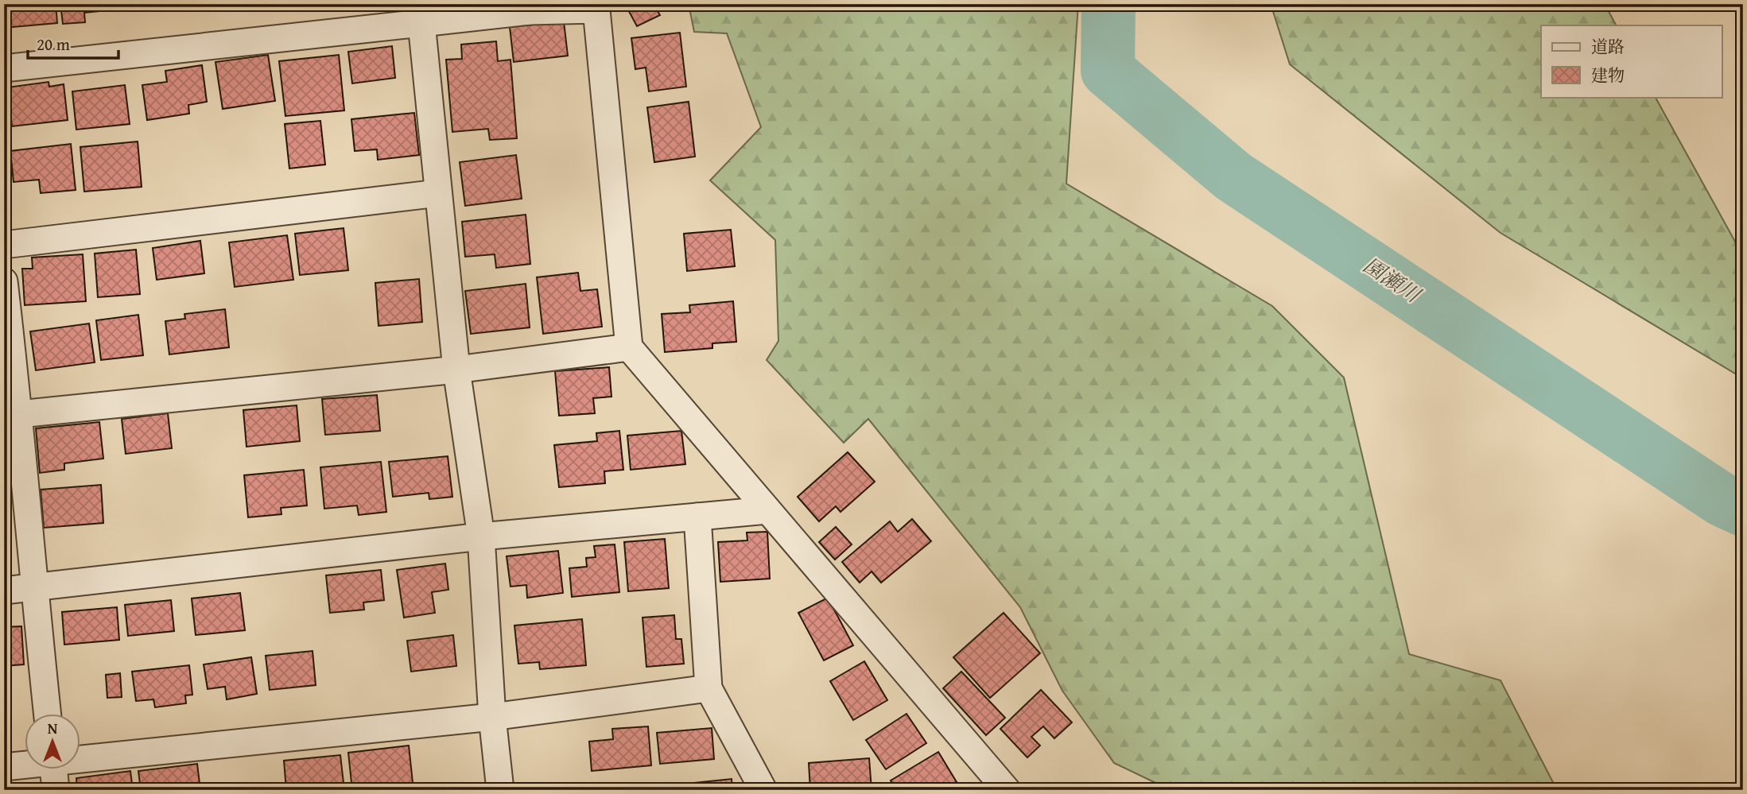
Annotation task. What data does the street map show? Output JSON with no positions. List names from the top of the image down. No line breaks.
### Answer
{"water":["園瀬川"],"legend":["道路","建物"],"scale_bar":"20 m","north":"top"}
